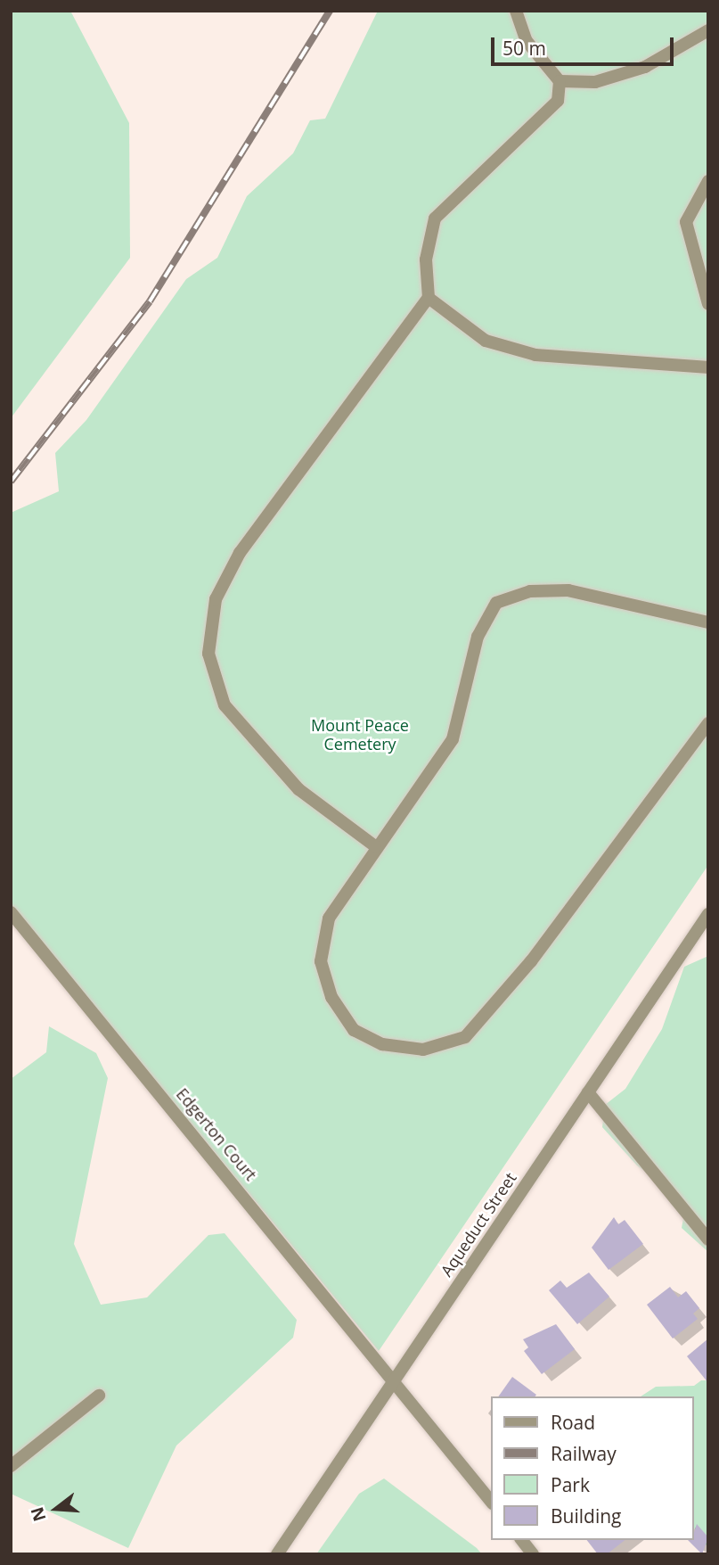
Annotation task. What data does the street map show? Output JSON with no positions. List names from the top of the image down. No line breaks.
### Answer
{"streets":{"street":["Edgerton Court","Aqueduct Street"]},"crossings":[["Edgerton Court","Aqueduct Street"]],"parks":["Mount Peace Cemetery"],"legend":["Road","Railway","Park","Building"],"scale_bar":"50 m","north":"left"}
